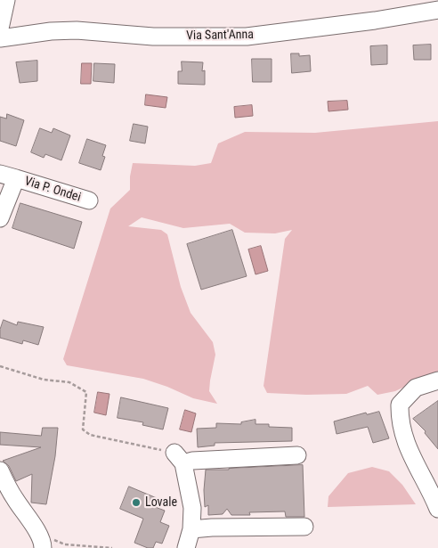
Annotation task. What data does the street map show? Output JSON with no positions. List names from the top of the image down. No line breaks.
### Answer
{"streets":{"street":["Via Sant'Anna","Via P. Ondei"]},"places":["Lovale"]}
